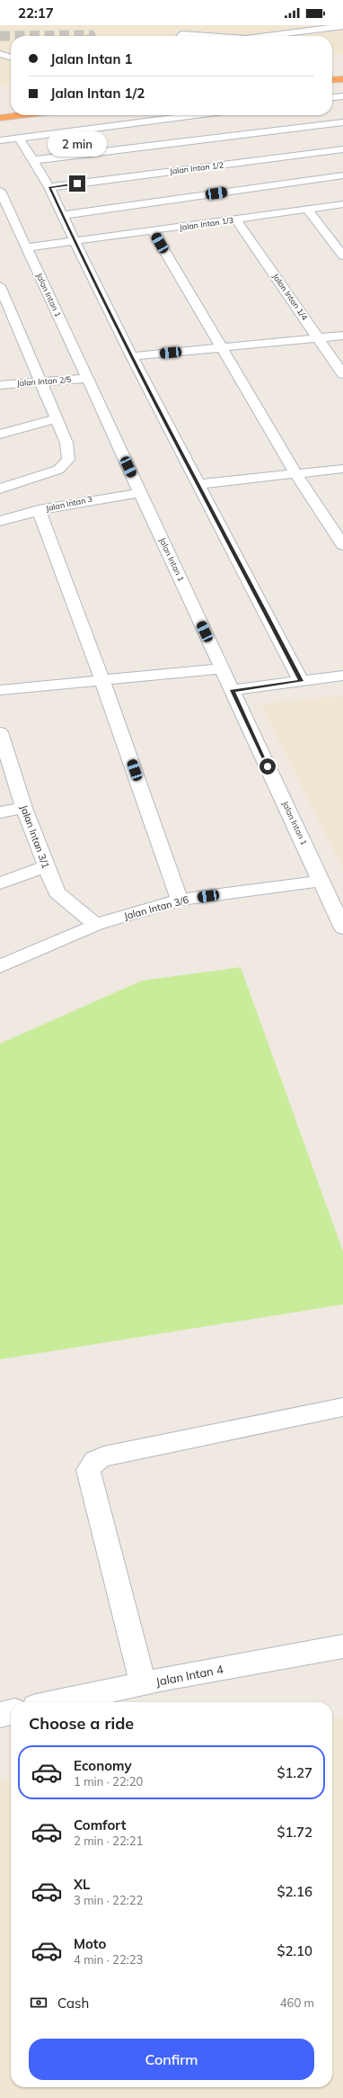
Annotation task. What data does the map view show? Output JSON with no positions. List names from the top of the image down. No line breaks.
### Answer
{"streets":{"street":["Jalan Intan 1/2","Jalan Intan 1/3","Jalan Intan 1","Jalan Intan 1/4","Jalan Intan 2/5","Jalan Intan 3","Jalan Intan 3/1","Jalan Intan 3/6","Jalan Intan 4"]},"crossings":[["Jalan Intan 1/3","Jalan Intan 1"],["Jalan Intan 1/3","Jalan Intan 1/4"],["Jalan Intan 1","Jalan Intan 2/5"],["Jalan Intan 1","Jalan Intan 3"],["Jalan Intan 1","Jalan Intan 3/6"],["Jalan Intan 3/1","Jalan Intan 3/6"]],"page":{"status":"22:17","banner":["Jalan Intan 1","Jalan Intan 1/2"],"bubble":"2 min","heading":"Choose a ride","list":[{"name":"Economy","note":"1 min · 22:20","value":"$1.27"},{"name":"Comfort","note":"2 min · 22:21","value":"$1.72"},{"name":"XL","note":"3 min · 22:22","value":"$2.16"},{"name":"Moto","note":"4 min · 22:23","value":"$2.10"}],"pay":["Cash","460 m"],"buttons":"Confirm"}}
